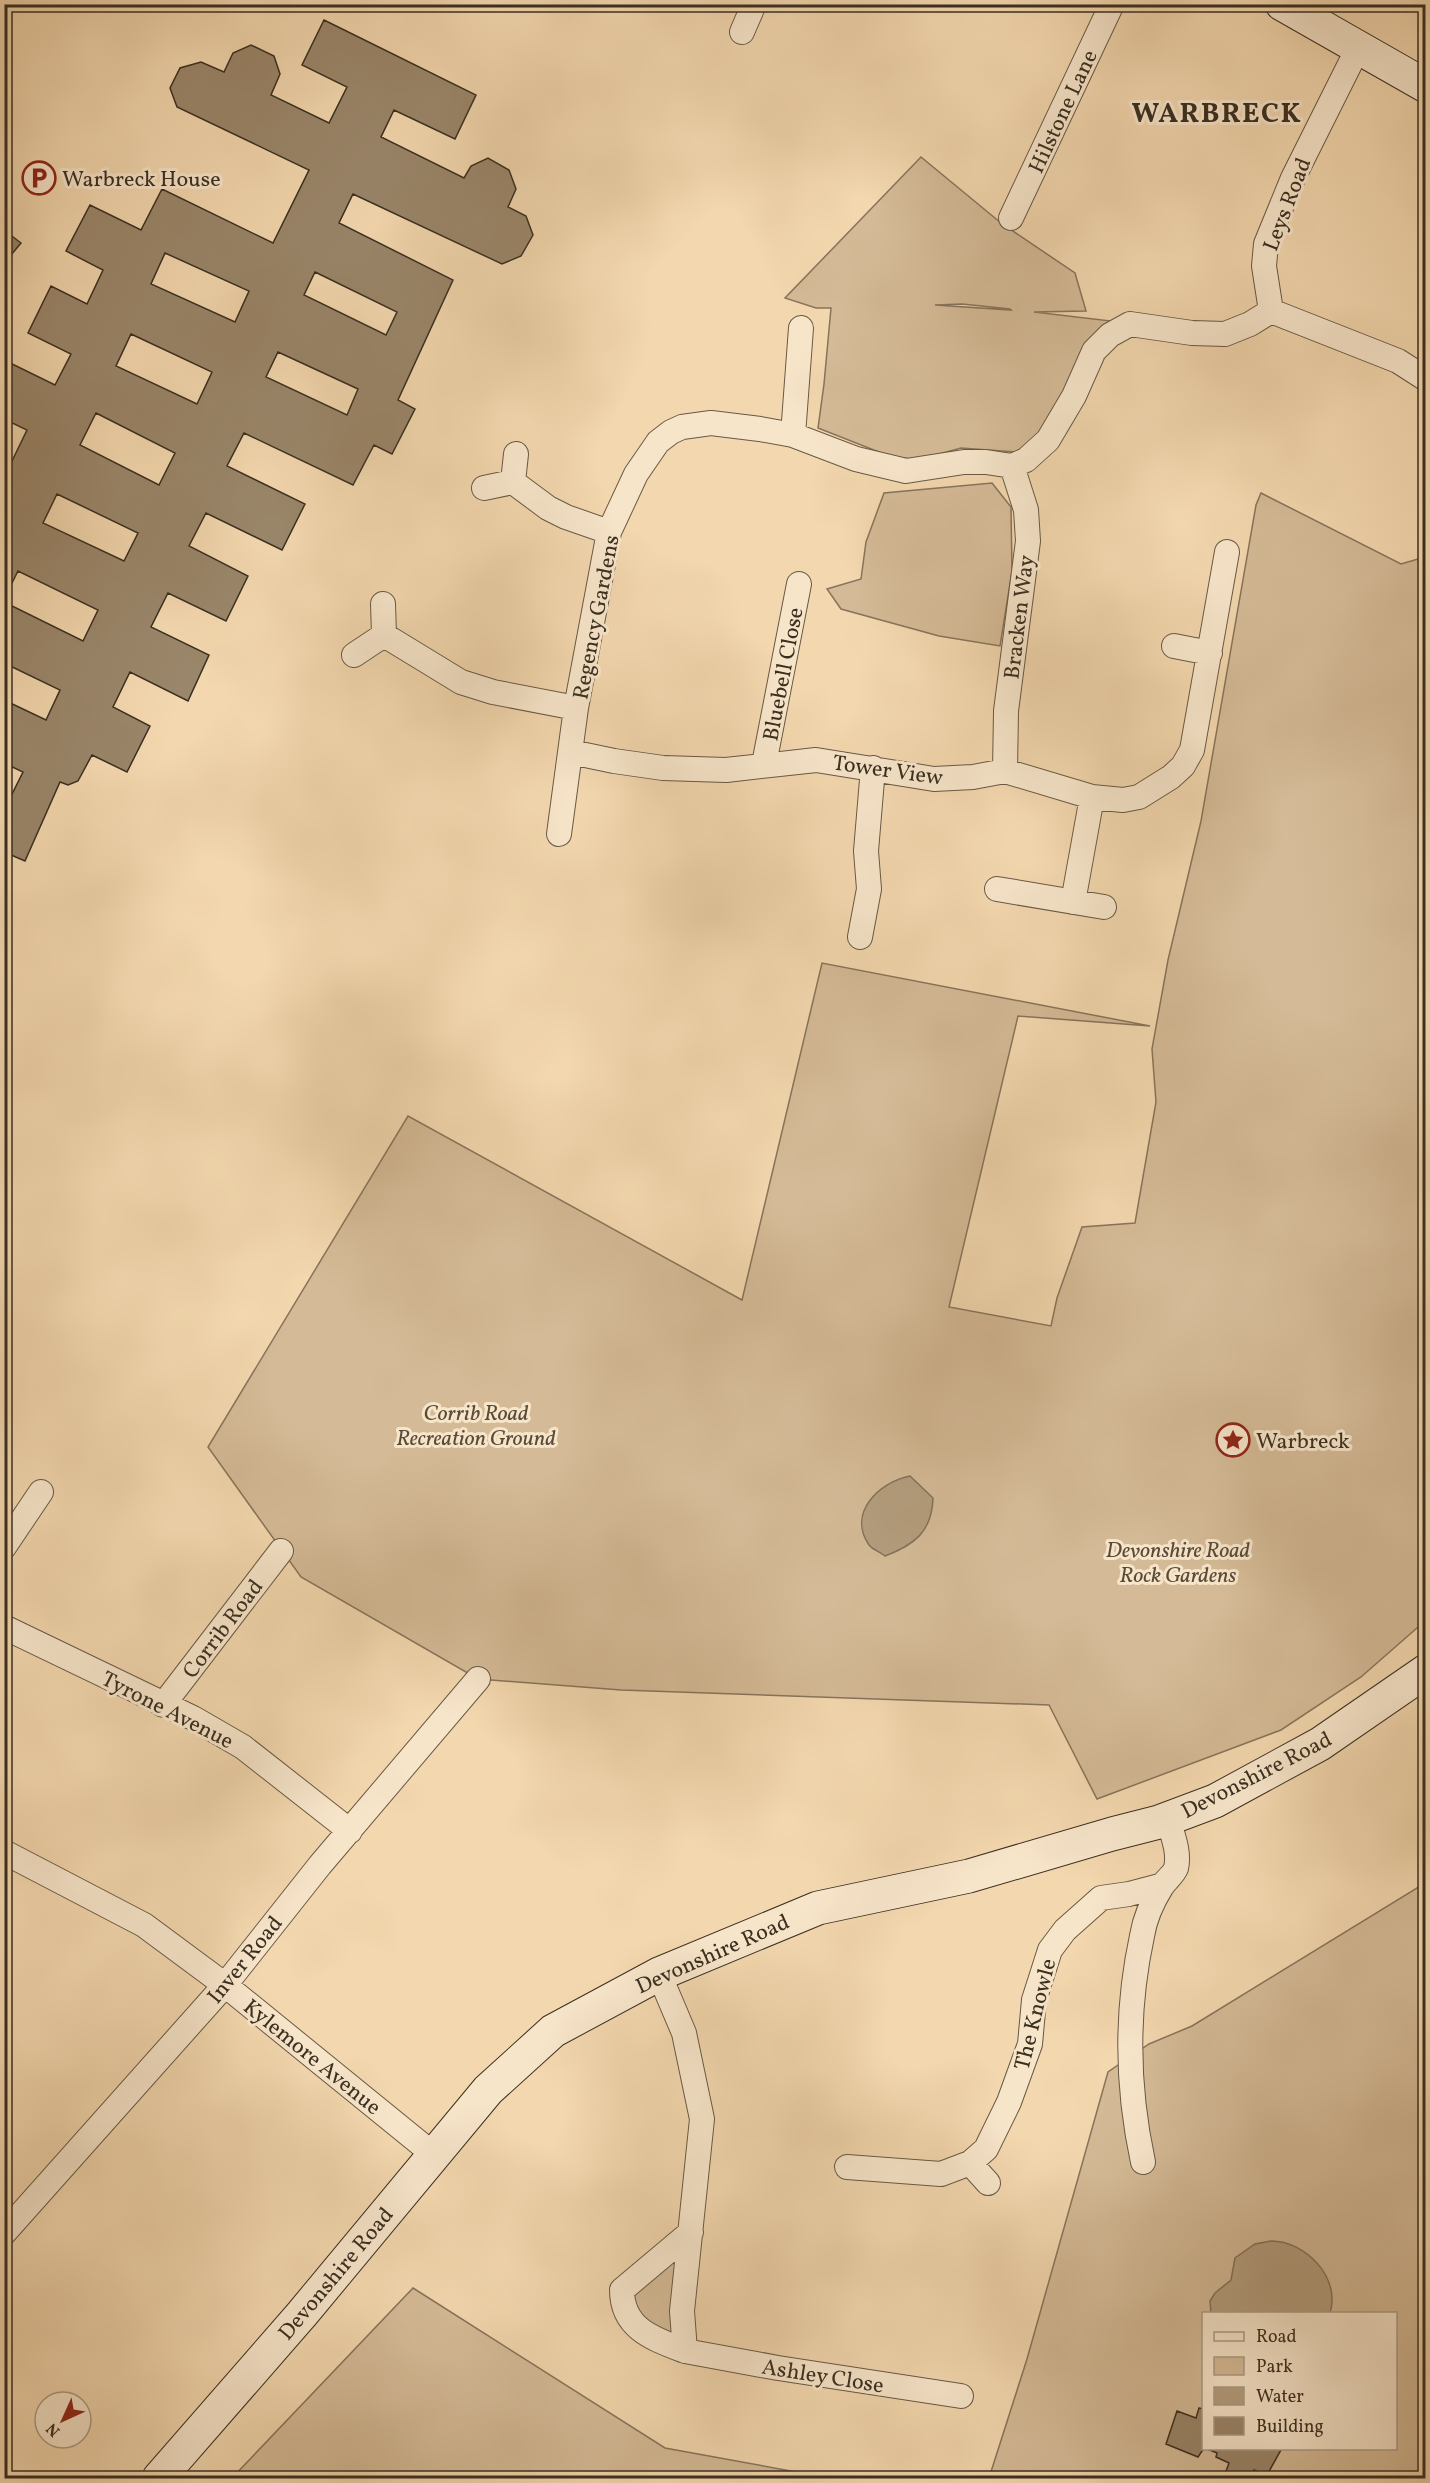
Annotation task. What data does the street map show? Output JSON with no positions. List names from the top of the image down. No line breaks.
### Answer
{"streets":{"main road":["Devonshire Road"],"street":["Hilstone Lane","Leys Road","Regency Gardens","Bracken Way","Bluebell Close","Tower View","Corrib Road","Tyrone Avenue","Inver Road","The Knowle","Kylemore Avenue","Ashley Close"]},"crossings":[["Regency Gardens","Bracken Way"],["Regency Gardens","Tower View"],["Bracken Way","Tower View"],["Bluebell Close","Tower View"],["Corrib Road","Tyrone Avenue"],["Tyrone Avenue","Inver Road"],["Devonshire Road","Kylemore Avenue"],["Inver Road","Kylemore Avenue"]],"districts":["WARBRECK"],"parks":["Corrib Road Recreation Ground","Devonshire Road Rock Gardens"],"places":{"parking":["Warbreck House"],"place":["Warbreck"]},"legend":["Road","Park","Water","Building"],"north":"bottom left"}
